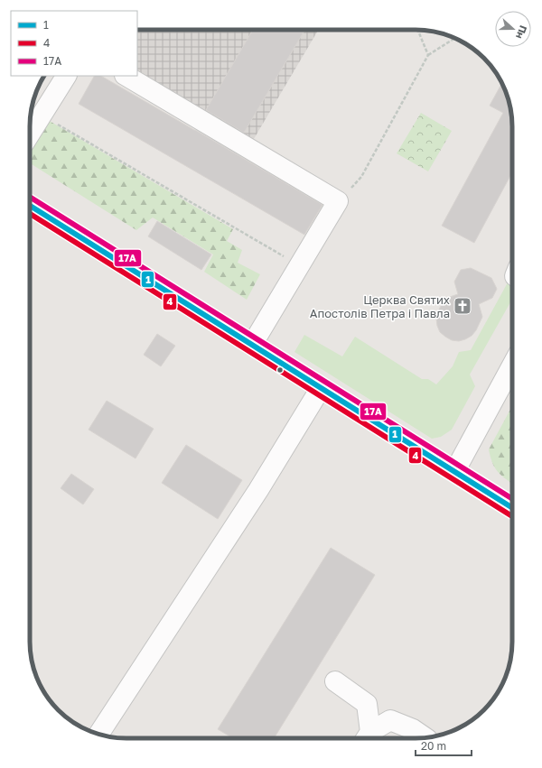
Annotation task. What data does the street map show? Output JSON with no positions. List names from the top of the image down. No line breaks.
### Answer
{"places":{"church":["Церква Святих Апостолів Петра і Павла"]},"lines":["transit line 17А","transit line 1","transit line 4"],"legend":["1","4","17А"],"scale_bar":"20 m","north":"right"}
